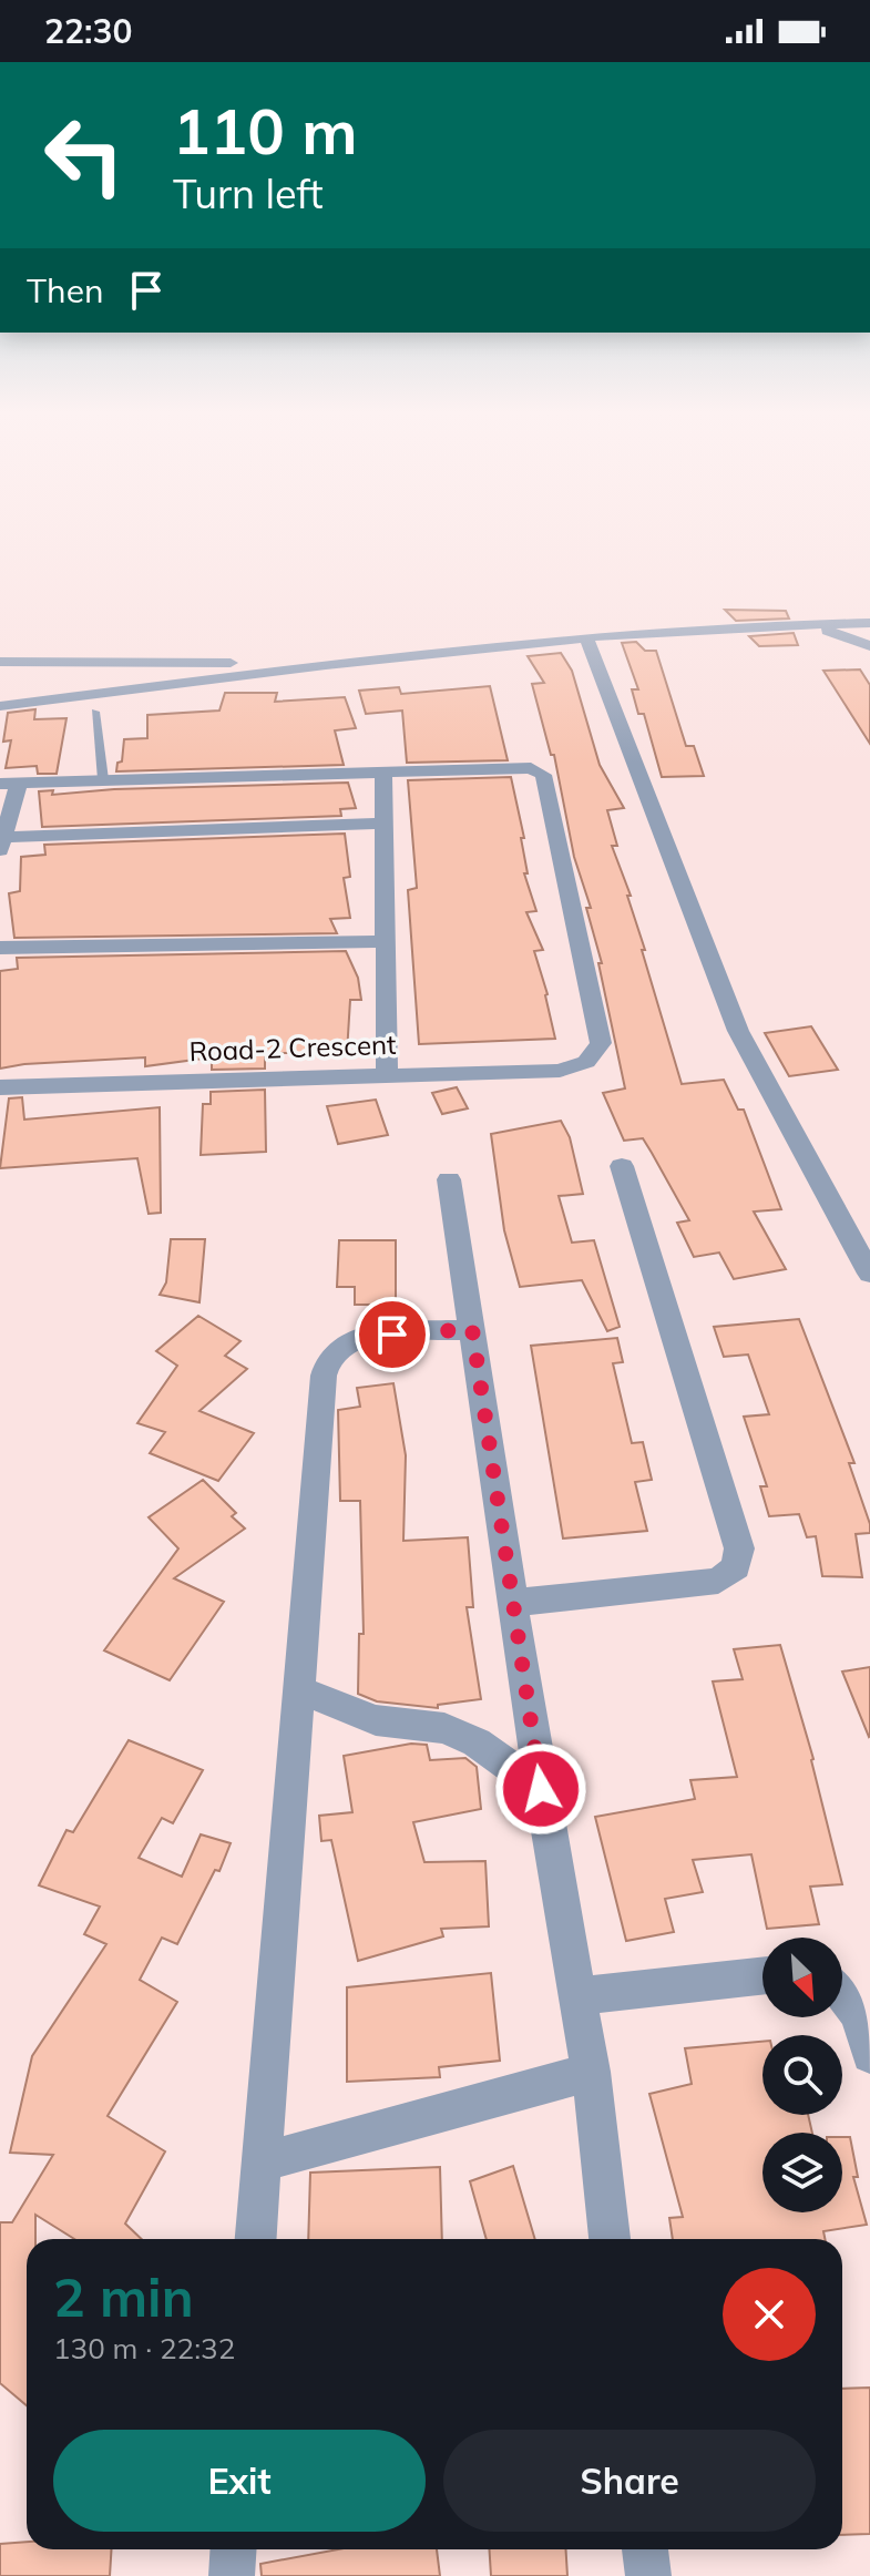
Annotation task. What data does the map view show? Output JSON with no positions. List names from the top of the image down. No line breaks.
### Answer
{"streets":{"street":["Road-2 Crescent"]},"north":"bottom right","page":{"status":"22:30","turn":["110 m","Turn left"],"then":"Then","heading":["2 min","130 m · 22:32"],"buttons":["Exit","Share"]}}
